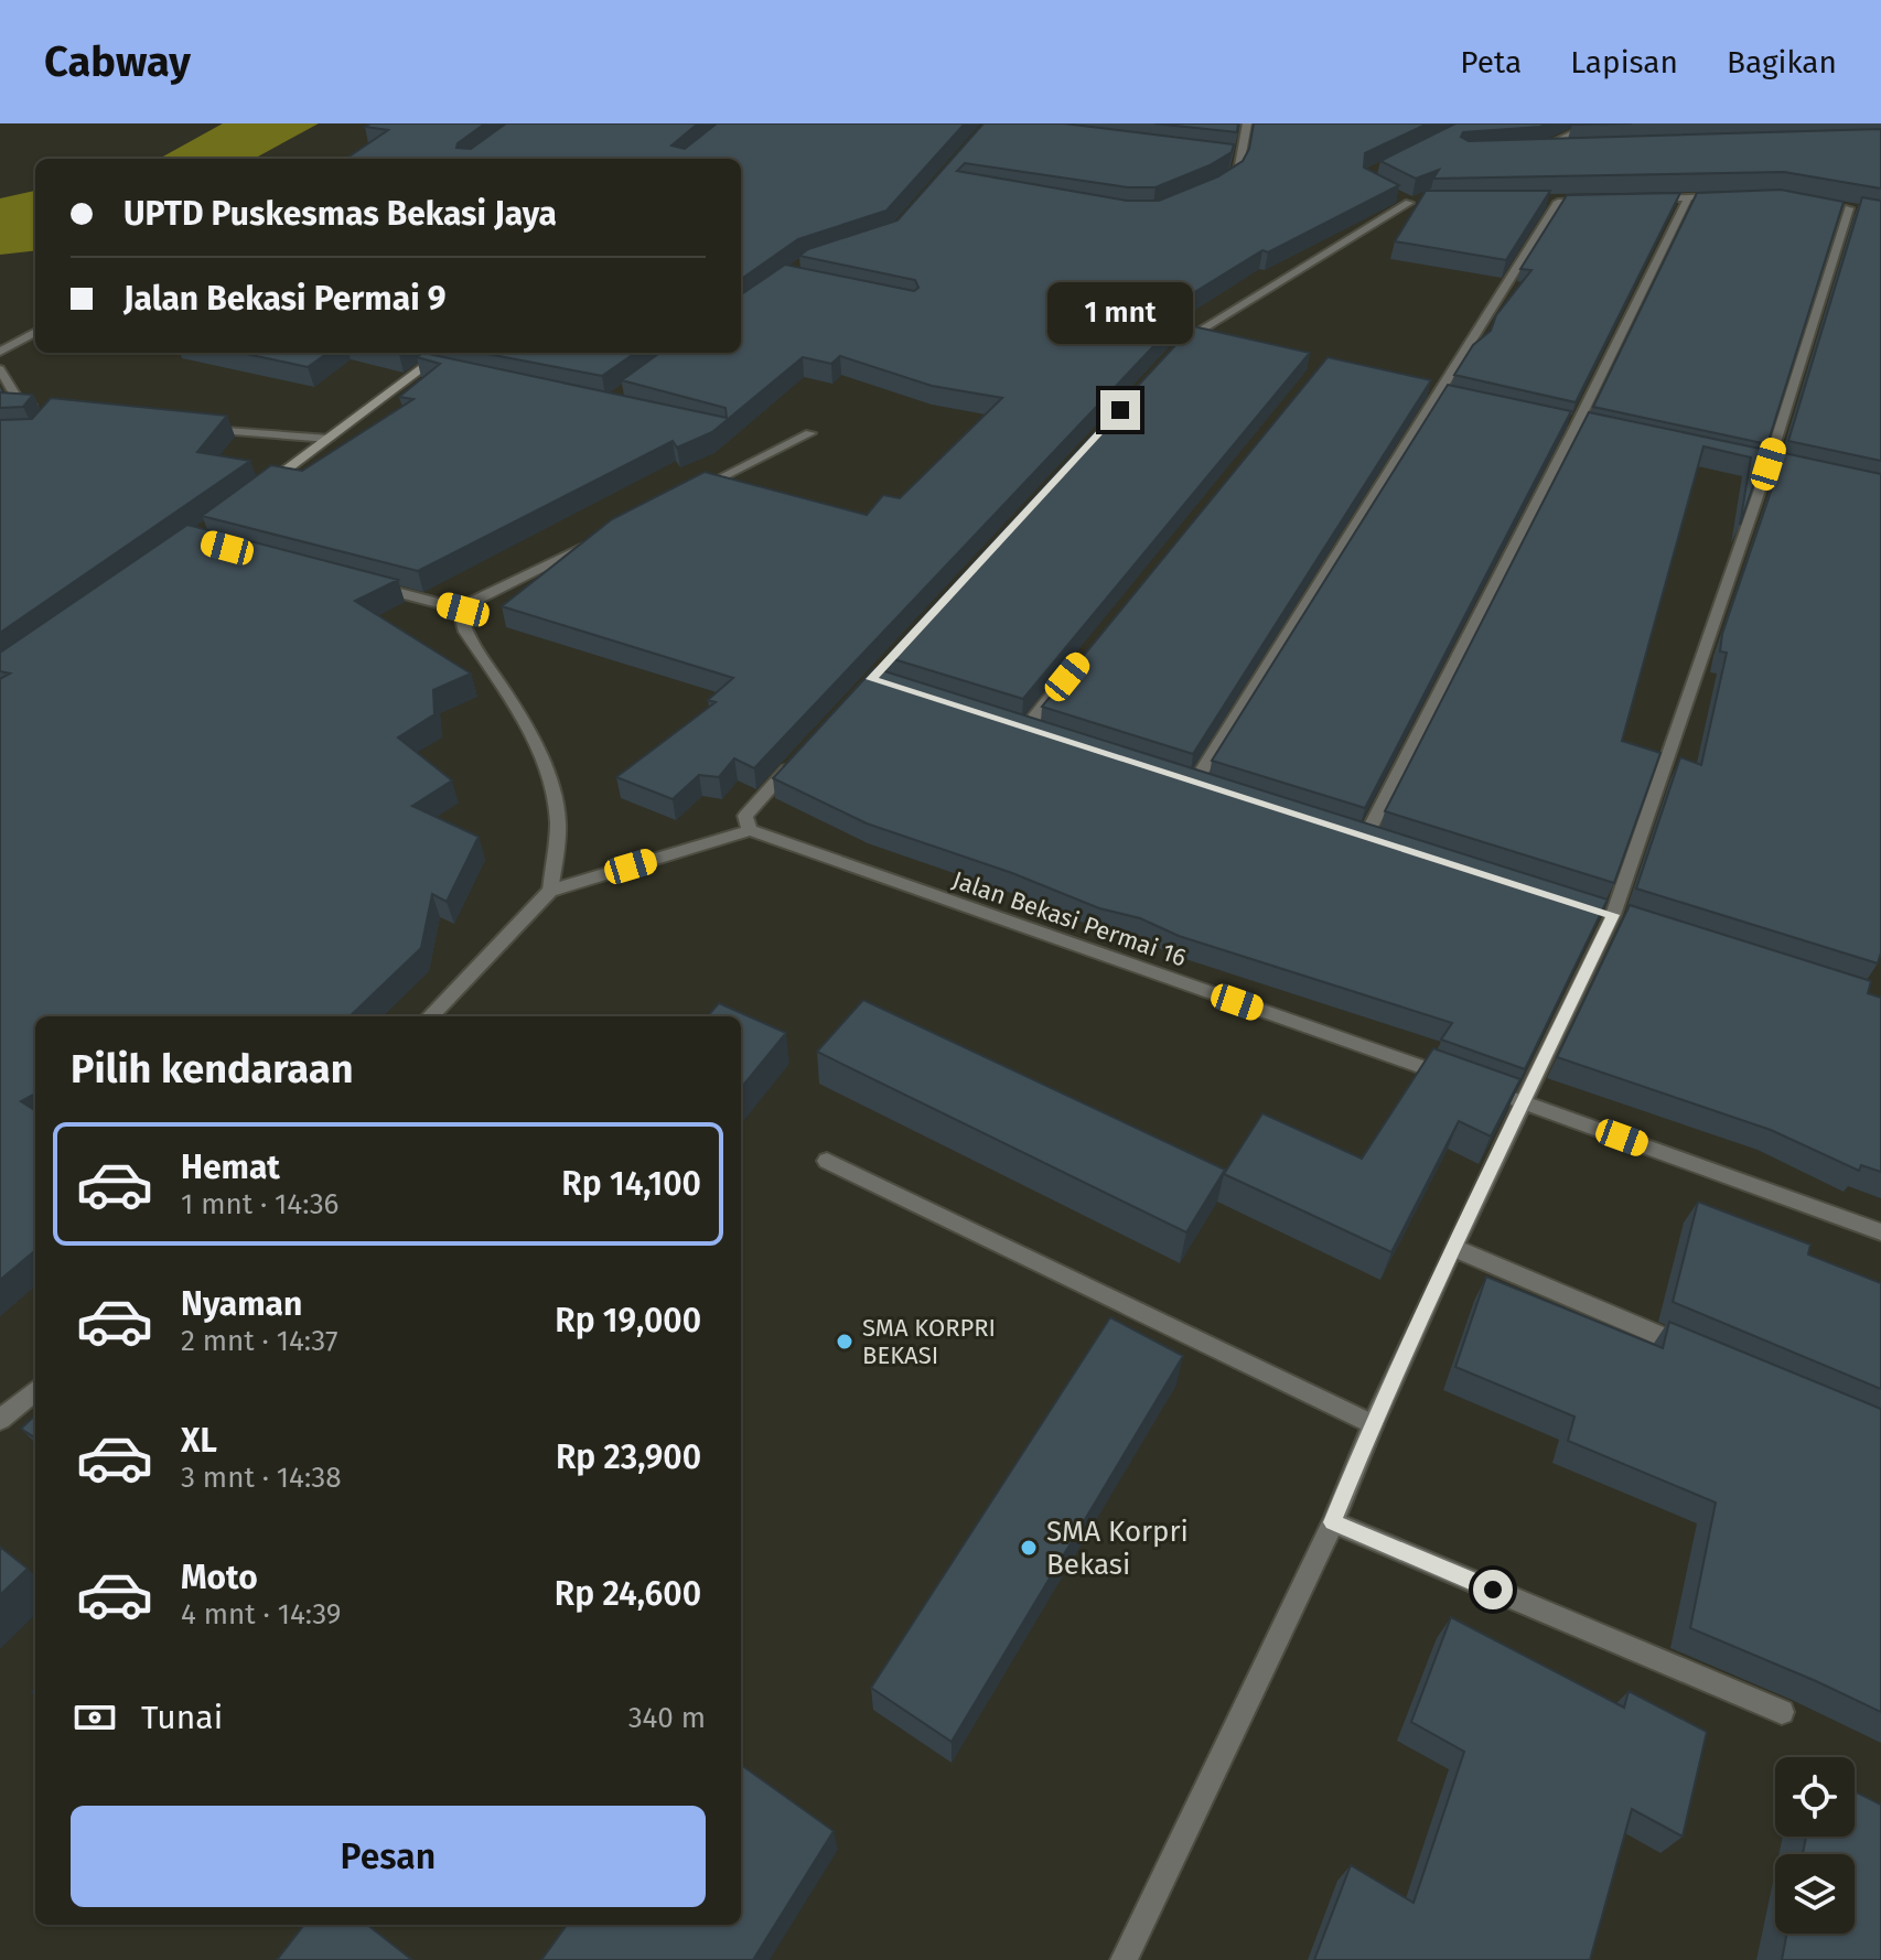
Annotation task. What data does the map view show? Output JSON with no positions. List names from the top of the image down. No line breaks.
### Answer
{"streets":{"street":["Jalan Bekasi Permai 16"]},"places":["SMA KORPRI BEKASI","SMA Korpri Bekasi"],"page":{"header":"Cabway","nav":["Peta","Lapisan","Bagikan"],"banner":["UPTD Puskesmas Bekasi Jaya","Jalan Bekasi Permai 9"],"bubble":"1 mnt","heading":"Pilih kendaraan","list":[{"name":"Hemat","note":"1 mnt · 14:36","value":"Rp 14,100"},{"name":"Nyaman","note":"2 mnt · 14:37","value":"Rp 19,000"},{"name":"XL","note":"3 mnt · 14:38","value":"Rp 23,900"},{"name":"Moto","note":"4 mnt · 14:39","value":"Rp 24,600"}],"pay":["Tunai","340 m"],"buttons":"Pesan"}}
